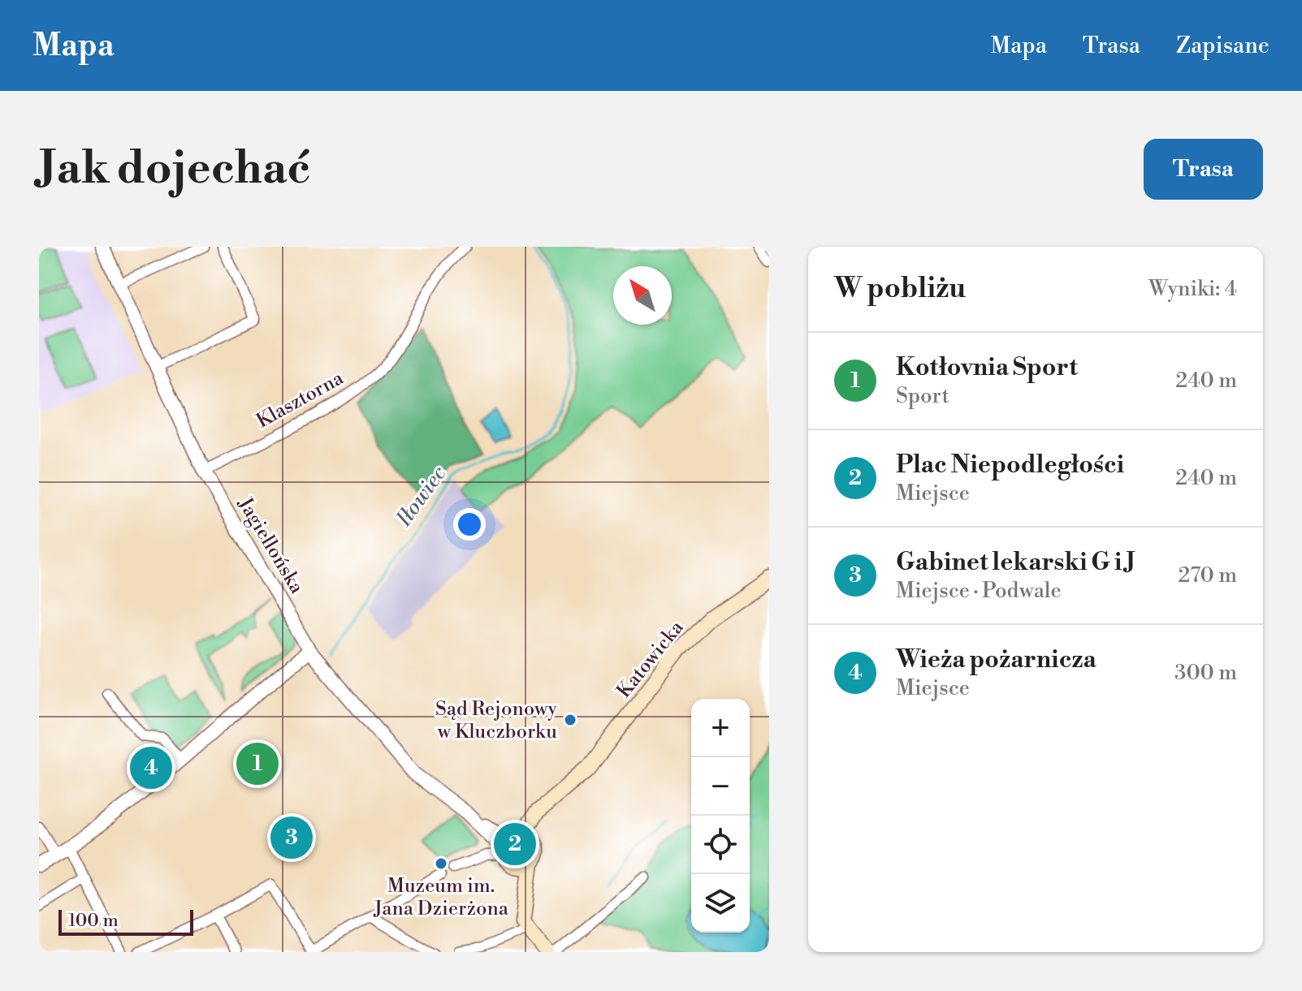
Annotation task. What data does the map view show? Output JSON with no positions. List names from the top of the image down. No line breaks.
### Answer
{"streets":{"main road":["Katowicka"],"street":["Klasztorna","Jagiellońska"]},"crossings":[["Klasztorna","Jagiellońska"],["Jagiellońska","Katowicka"]],"water":["Iłowiec"],"places":["Sąd Rejonowy w Kluczborku","Muzeum im. Jana Dzierżona"],"scale_bar":"100 m","north":"top left","page":{"header":"Mapa","nav":["Mapa","Trasa","Zapisane"],"buttons":"Trasa","title":"Jak dojechać","heading":["W pobliżu","Wyniki: 4"],"list":[{"mark":"1","name":"Kotłovnia Sport","note":"Sport","value":"240 m"},{"mark":"2","name":"Plac Niepodległości","note":"Miejsce","value":"240 m"},{"mark":"3","name":"Gabinet lekarski G i J","note":"Miejsce · Podwale","value":"270 m"},{"mark":"4","name":"Wieża pożarnicza","note":"Miejsce","value":"300 m"}],"map_buttons":["+","−"],"pins":["1","4","3","2"],"scale":"100 m"}}
